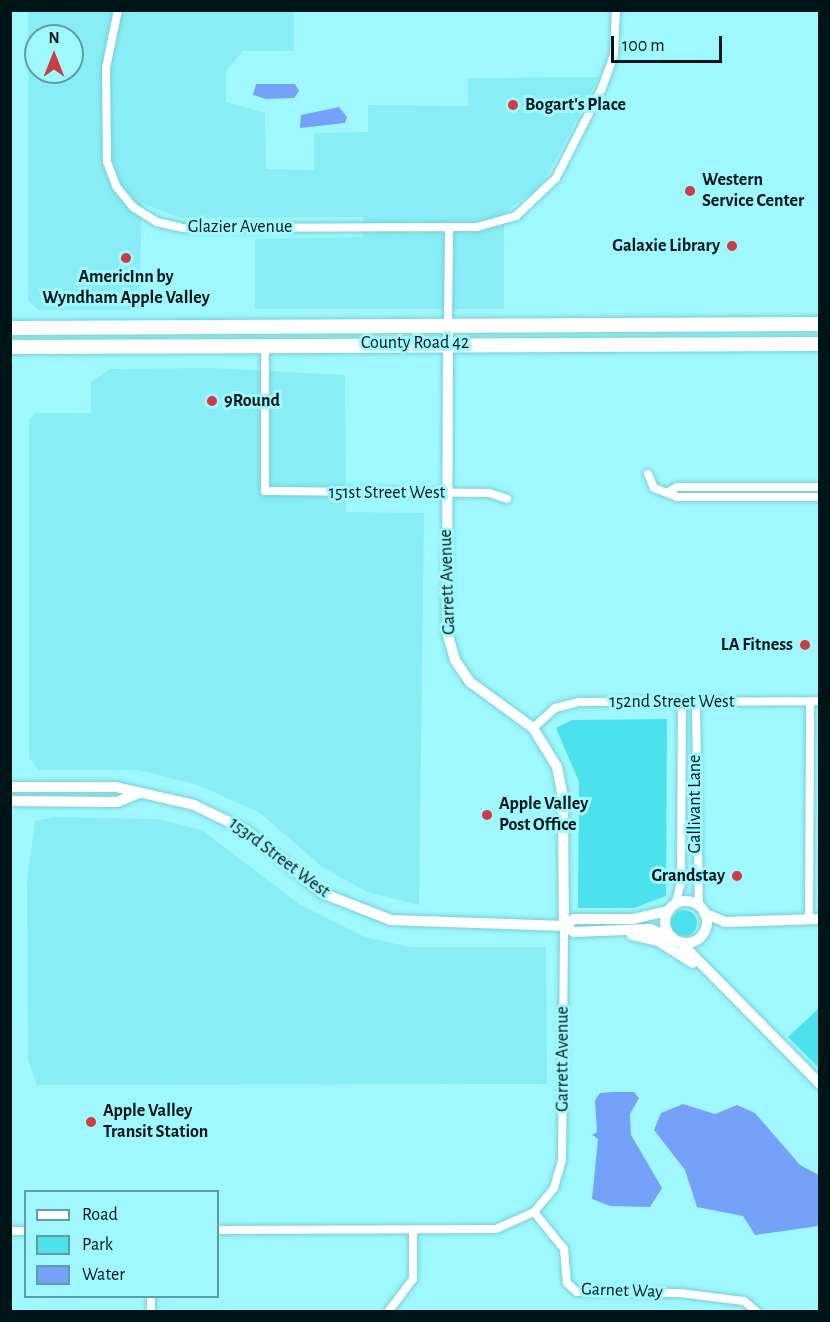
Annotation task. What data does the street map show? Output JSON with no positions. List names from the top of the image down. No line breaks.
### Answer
{"streets":{"highway":["County Road 42"],"street":["Glazier Avenue","151st Street West","Garrett Avenue","152nd Street West","Gallivant Lane","153rd Street West","Garnet Way"]},"crossings":[["Glazier Avenue","Garrett Avenue"],["County Road 42","151st Street West"],["County Road 42","Garrett Avenue"],["151st Street West","Garrett Avenue"],["Garrett Avenue","152nd Street West"],["Garrett Avenue","153rd Street West"],["Garrett Avenue","Garnet Way"],["152nd Street West","Gallivant Lane"],["Gallivant Lane","153rd Street West"]],"places":["Bogart's Place","Western Service Center","Galaxie Library","AmericInn by Wyndham Apple Valley","9Round","LA Fitness","Apple Valley Post Office","Grandstay","Apple Valley Transit Station"],"legend":["Road","Park","Water"],"scale_bar":"100 m","north":"top"}
